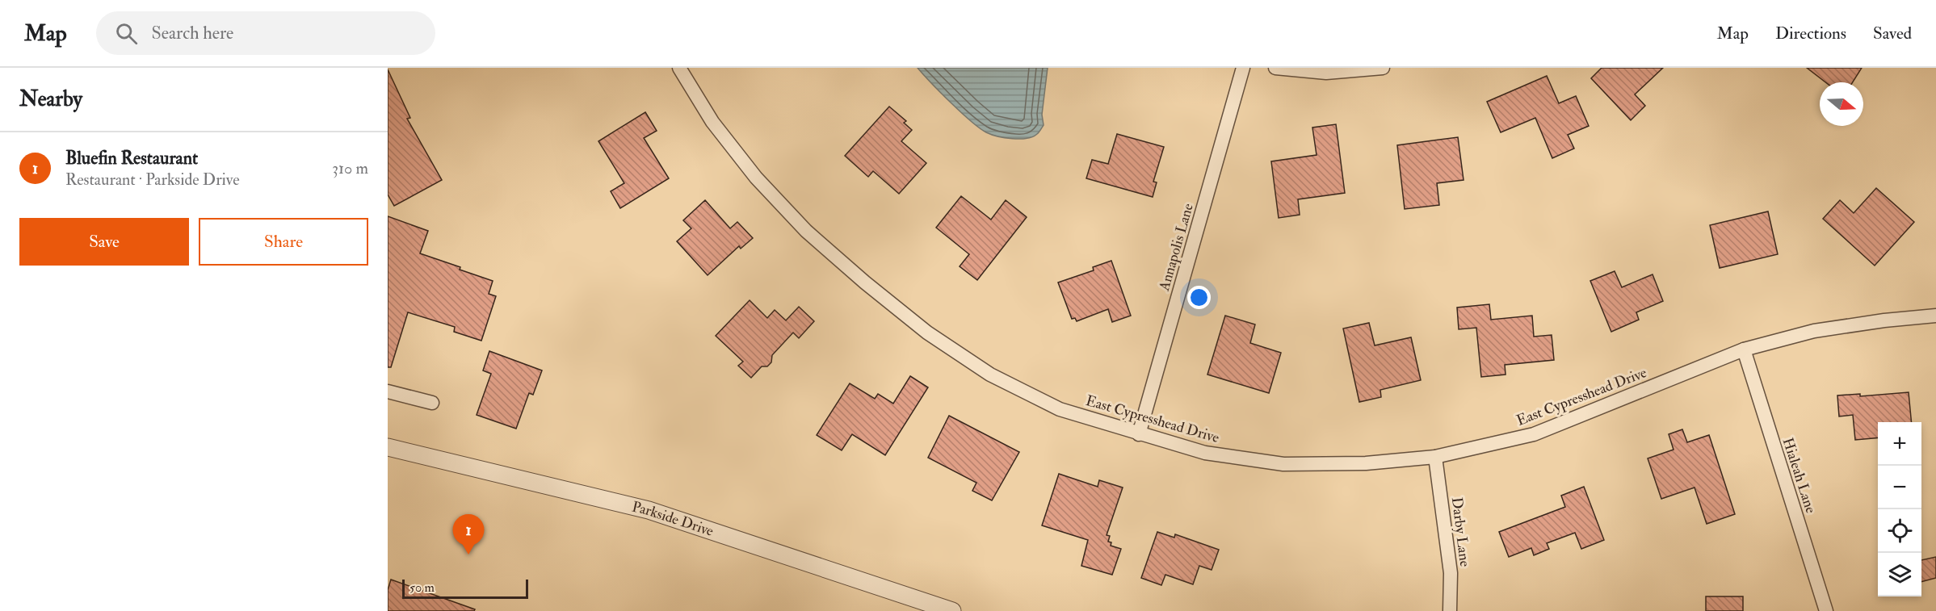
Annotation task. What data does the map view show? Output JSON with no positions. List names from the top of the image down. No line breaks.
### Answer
{"streets":{"street":["Annapolis Lane","East Cypresshead Drive","Hialeah Lane","Parkside Drive","Darby Lane"]},"crossings":[["Annapolis Lane","East Cypresshead Drive"],["East Cypresshead Drive","Hialeah Lane"],["East Cypresshead Drive","Darby Lane"]],"scale_bar":"50 m","north":"right","page":{"header":"Map","search":"Search here","nav":["Map","Directions","Saved"],"heading":"Nearby","list":[{"mark":"1","name":"Bluefin Restaurant","note":"Restaurant · Parkside Drive","value":"310 m"}],"buttons":["Save","Share"],"map_buttons":["+","−"],"pins":"1","scale":"50 m"}}
